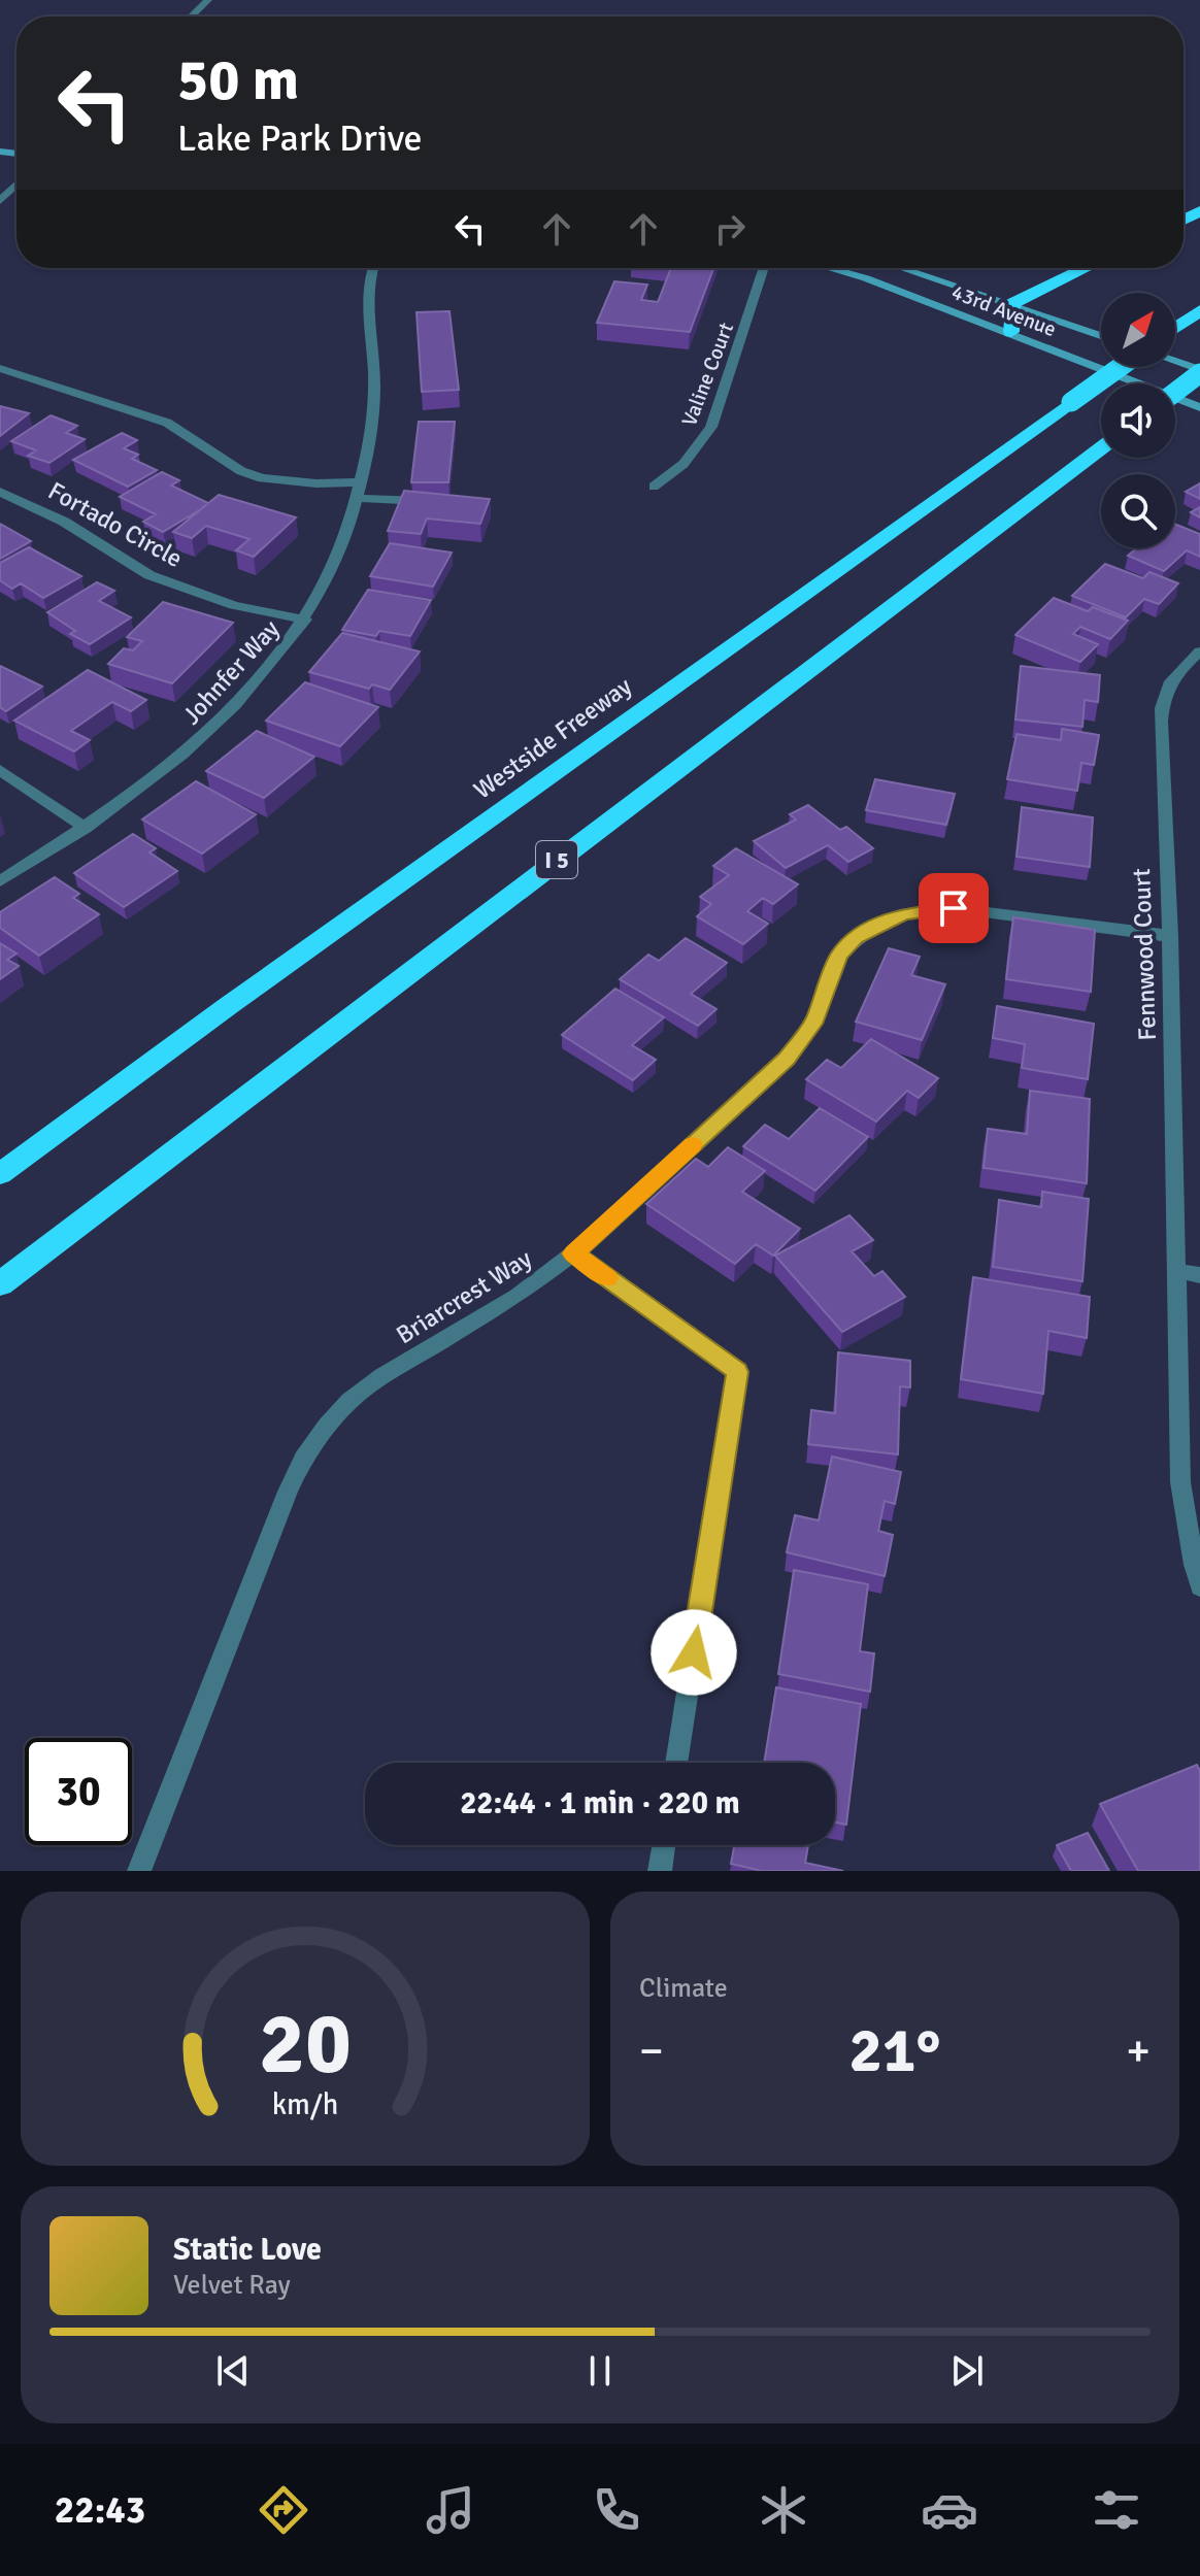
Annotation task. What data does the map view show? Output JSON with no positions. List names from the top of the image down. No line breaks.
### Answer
{"streets":{"highway":["Westside Freeway","I 5"],"main road":["43rd Avenue"],"street":["Valine Court","Fortado Circle","Johnfer Way","Fennwood Court","Briarcrest Way"]},"crossings":[["Fortado Circle","Johnfer Way"],["Fennwood Court","Briarcrest Way"]],"north":"top right","page":{"turn":["50 m","Lake Park Drive"],"limit":"30","trip":"22:44 · 1 min · 220 m","tile":"Climate","heat":["−","21°","+"],"song":["Static Love","Velvet Ray"],"tabs":"22:43","gauge":["20","km/h"]}}
